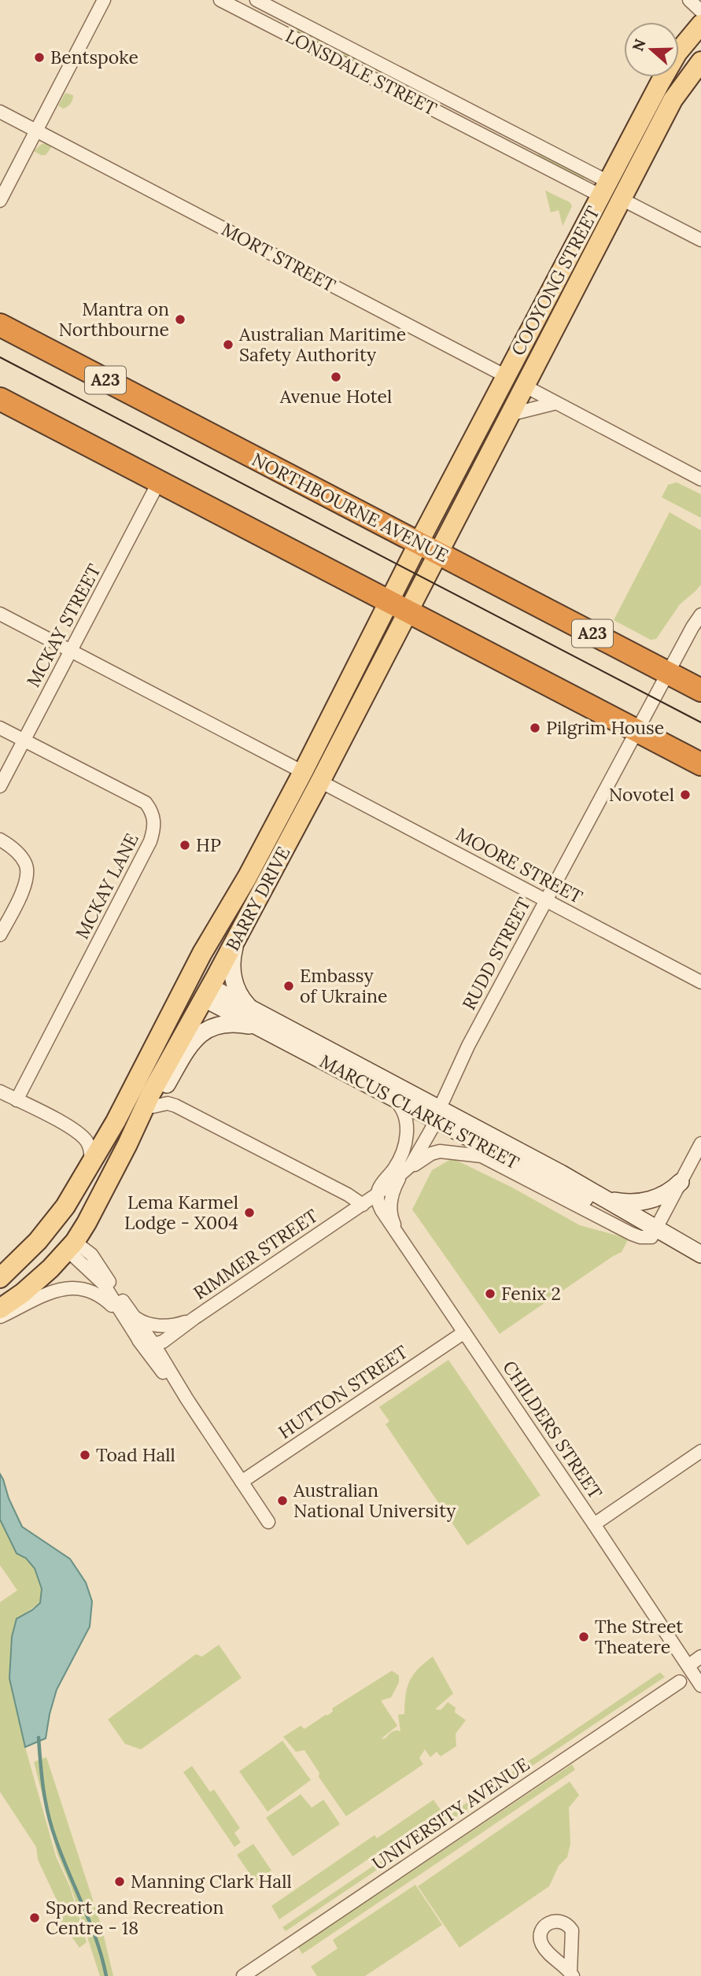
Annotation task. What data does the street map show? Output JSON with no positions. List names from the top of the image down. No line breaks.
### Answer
{"streets":{"highway":["A23","NORTHBOURNE AVENUE"],"main road":["LONSDALE STREET","MORT STREET","COOYONG STREET","BARRY DRIVE","MARCUS CLARKE STREET"],"street":["MCKAY STREET","MOORE STREET","MCKAY LANE","RUDD STREET","RIMMER STREET","HUTTON STREET","CHILDERS STREET","UNIVERSITY AVENUE"]},"crossings":[["LONSDALE STREET","COOYONG STREET"],["MORT STREET","COOYONG STREET"],["COOYONG STREET","NORTHBOURNE AVENUE"],["COOYONG STREET","BARRY DRIVE"],["NORTHBOURNE AVENUE","BARRY DRIVE"],["NORTHBOURNE AVENUE","RUDD STREET"],["MCKAY STREET","MCKAY LANE"],["MOORE STREET","BARRY DRIVE"],["MOORE STREET","RUDD STREET"],["BARRY DRIVE","MARCUS CLARKE STREET"],["RUDD STREET","MARCUS CLARKE STREET"],["RUDD STREET","RIMMER STREET"],["MARCUS CLARKE STREET","RIMMER STREET"],["RIMMER STREET","CHILDERS STREET"],["HUTTON STREET","CHILDERS STREET"]],"places":["Bentspoke","Mantra on Northbourne","Australian Maritime Safety Authority","Avenue Hotel","Pilgrim House","Novotel","HP","Embassy of Ukraine","Lema Karmel Lodge - X004","Fenix 2","Toad Hall","Australian National University","The Street Theatere","Manning Clark Hall","Sport and Recreation Centre - 18"],"north":"left"}
